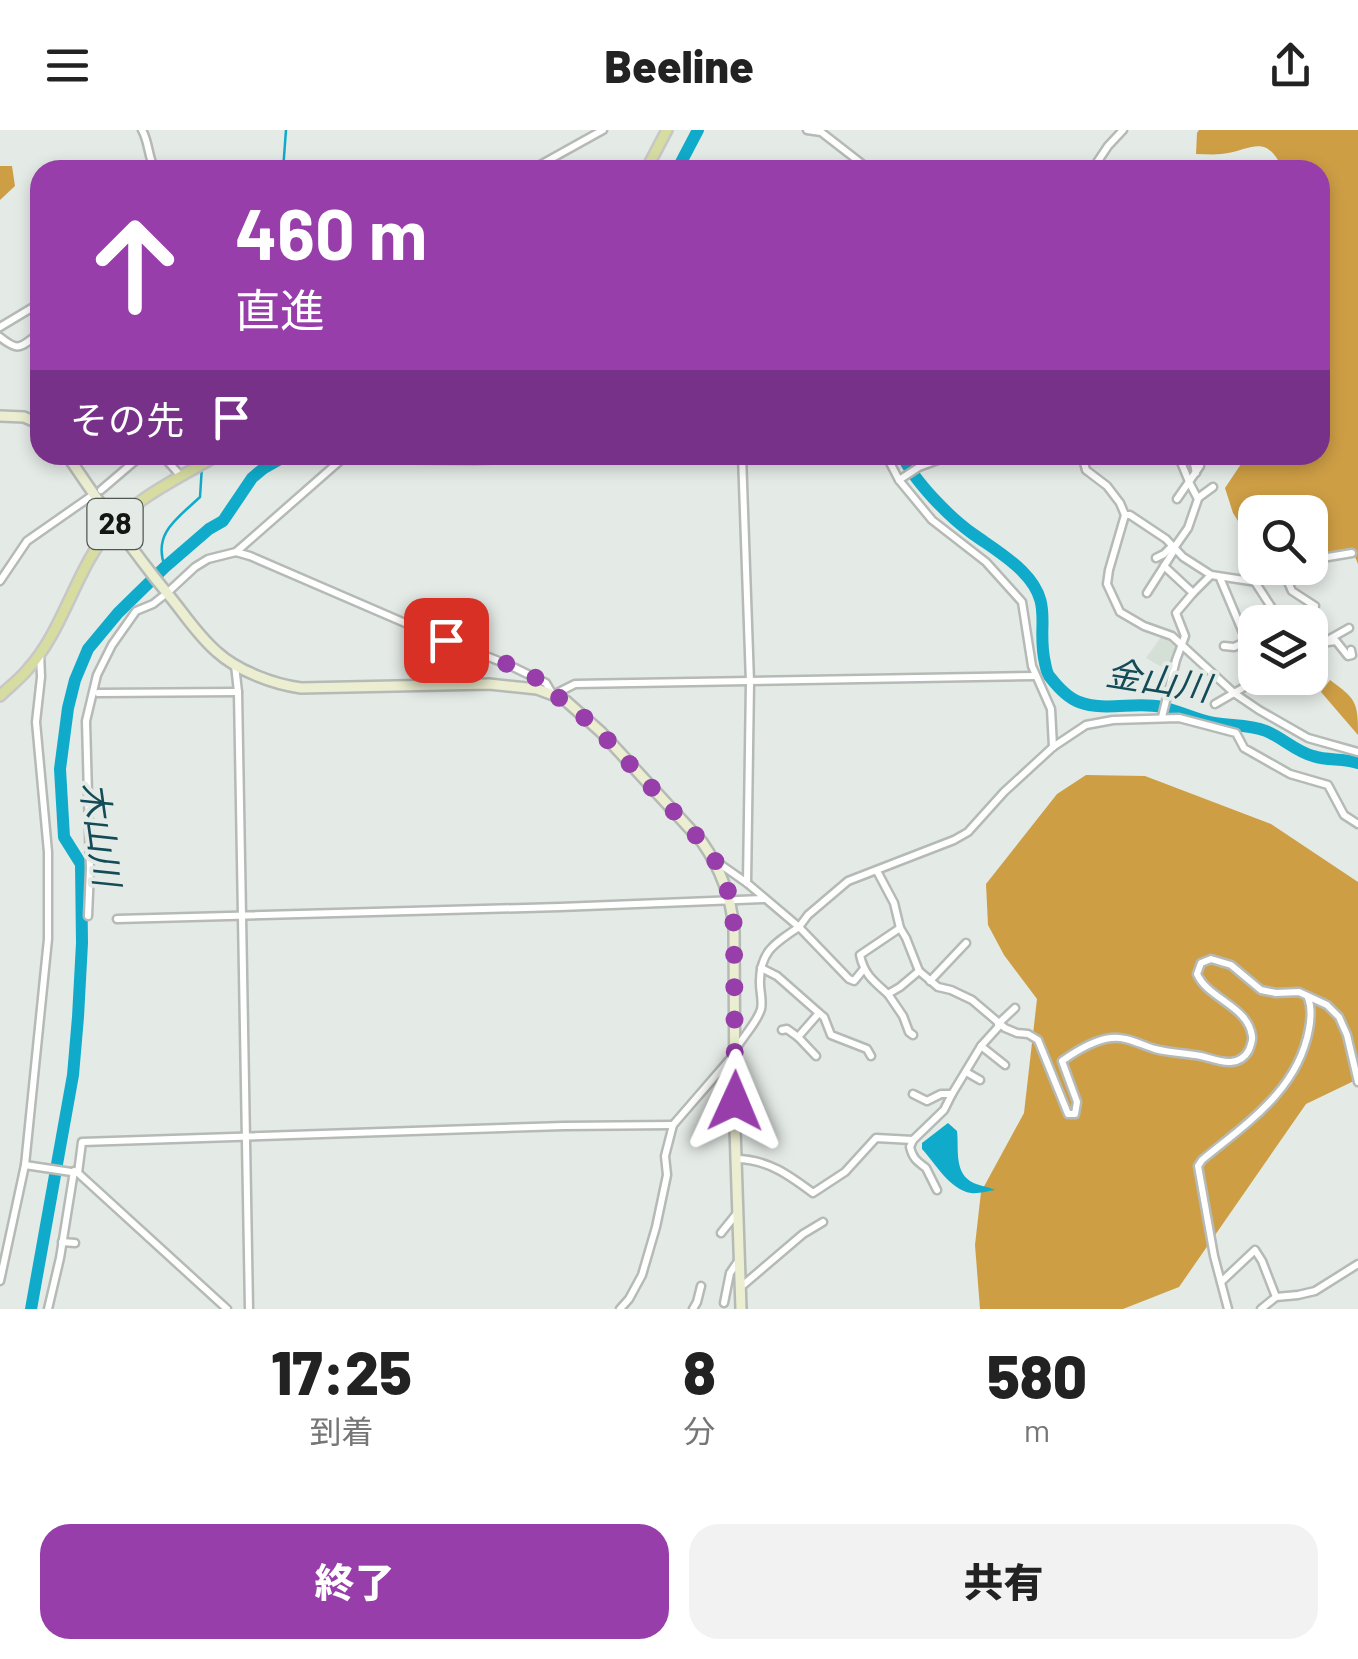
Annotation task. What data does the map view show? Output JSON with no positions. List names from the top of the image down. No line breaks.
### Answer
{"streets":{"main road":["28"]},"water":["金山川","木山川"],"page":{"header":"Beeline","turn":["460 m","直進"],"then":"その先","eta":["17:25","到着","8","分","580","m"],"buttons":["終了","共有"]}}
